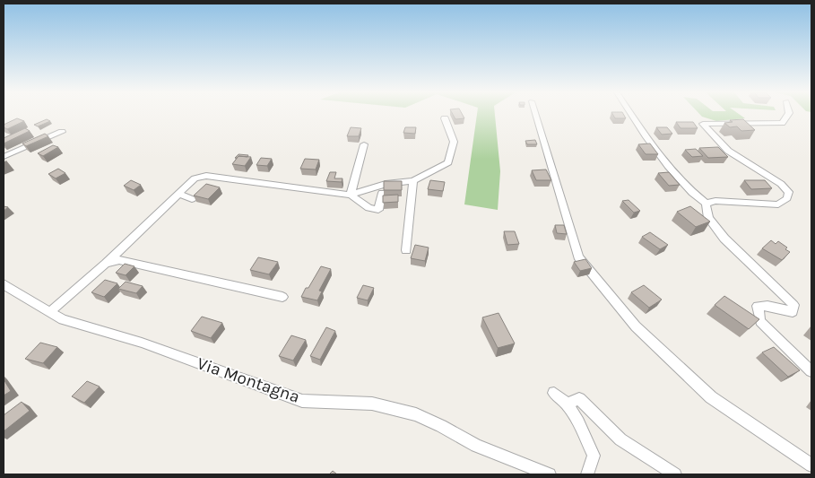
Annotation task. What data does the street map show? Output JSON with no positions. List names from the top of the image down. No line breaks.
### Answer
{"streets":{"street":["Via Montagna"]}}
